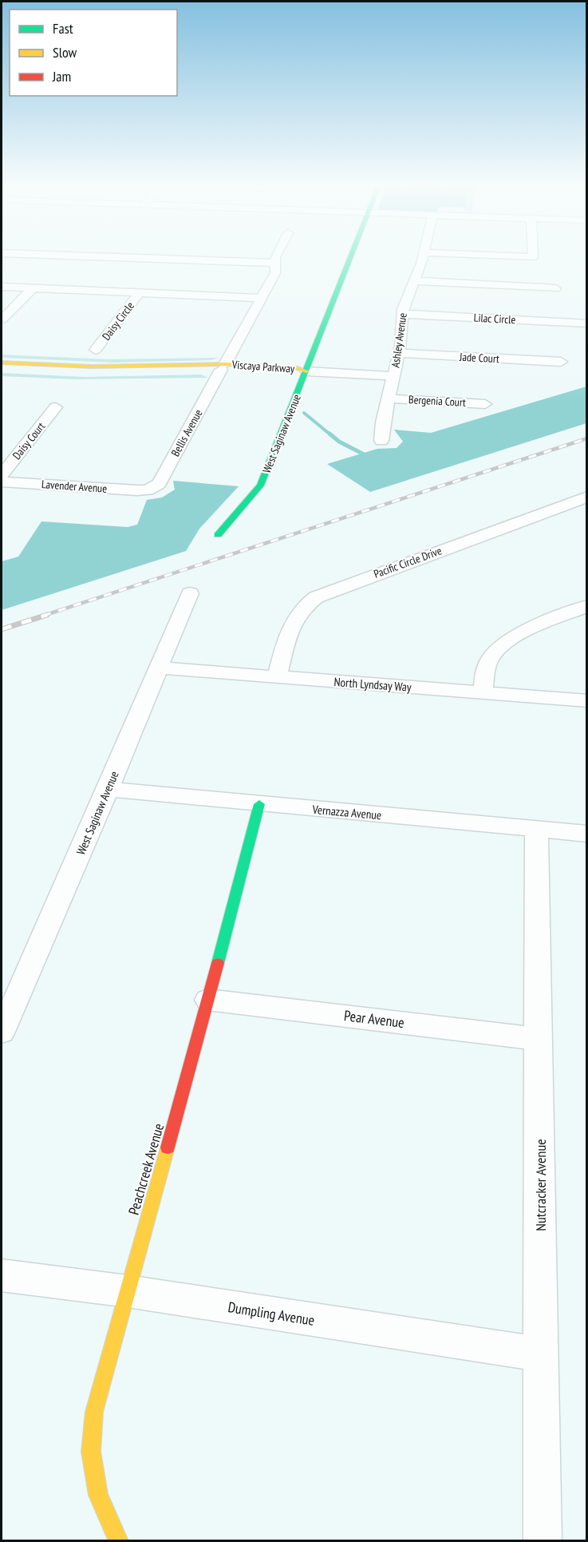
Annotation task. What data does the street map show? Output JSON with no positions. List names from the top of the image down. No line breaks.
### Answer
{"streets":{"street":["Lilac Circle","Daisy Circle","Ashley Avenue","Jade Court","Viscaya Parkway","Bergenia Court","Bellis Avenue","West Saginaw Avenue","Daisy Court","Lavender Avenue","Pacific Circle Drive","North Lyndsay Way","Vernazza Avenue","Pear Avenue","Peachcreek Avenue","Nutcracker Avenue","Dumpling Avenue"]},"crossings":[["Lilac Circle","Ashley Avenue"],["Ashley Avenue","Jade Court"],["Ashley Avenue","Bergenia Court"],["Viscaya Parkway","Bellis Avenue"],["Viscaya Parkway","West Saginaw Avenue"],["Bellis Avenue","Lavender Avenue"],["West Saginaw Avenue","North Lyndsay Way"],["West Saginaw Avenue","Vernazza Avenue"],["Pacific Circle Drive","North Lyndsay Way"],["Vernazza Avenue","Peachcreek Avenue"],["Vernazza Avenue","Nutcracker Avenue"],["Pear Avenue","Peachcreek Avenue"],["Pear Avenue","Nutcracker Avenue"],["Peachcreek Avenue","Dumpling Avenue"],["Nutcracker Avenue","Dumpling Avenue"]],"legend":["Fast","Slow","Jam"]}
